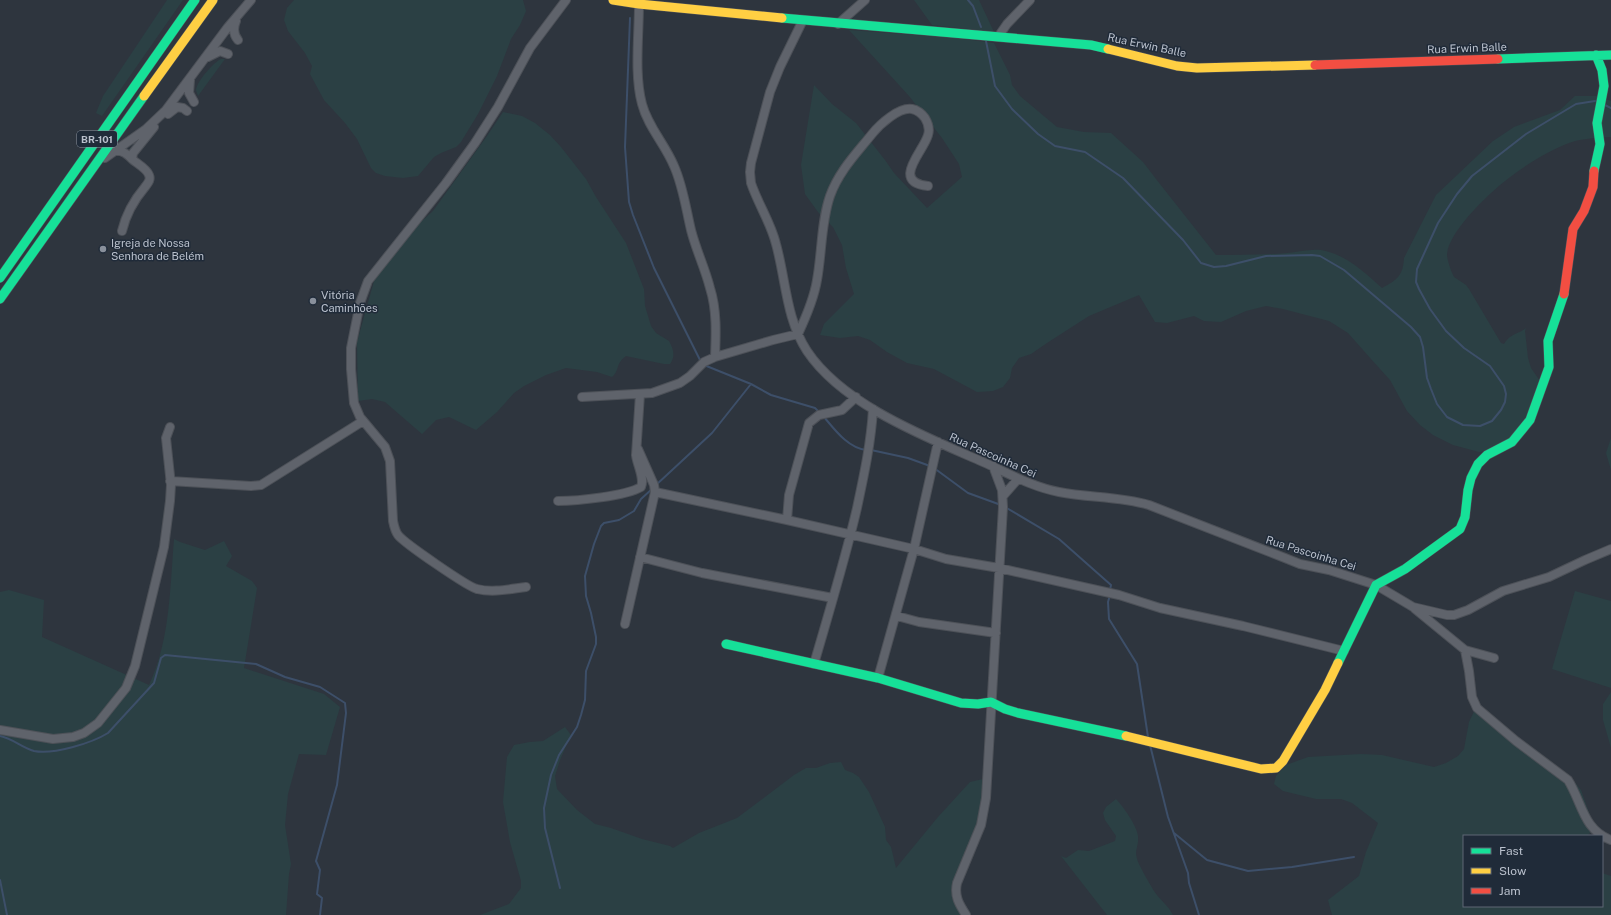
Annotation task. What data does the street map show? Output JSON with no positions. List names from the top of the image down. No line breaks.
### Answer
{"streets":{"main road":["Rua Erwin Balle","BR-101"],"street":["Rua Pascoinha Cei"]},"crossings":[["Rua Erwin Balle","Rua Pascoinha Cei"]],"places":["Igreja de Nossa Senhora de Belém","Vitória Caminhões"],"legend":["Fast","Slow","Jam"]}
